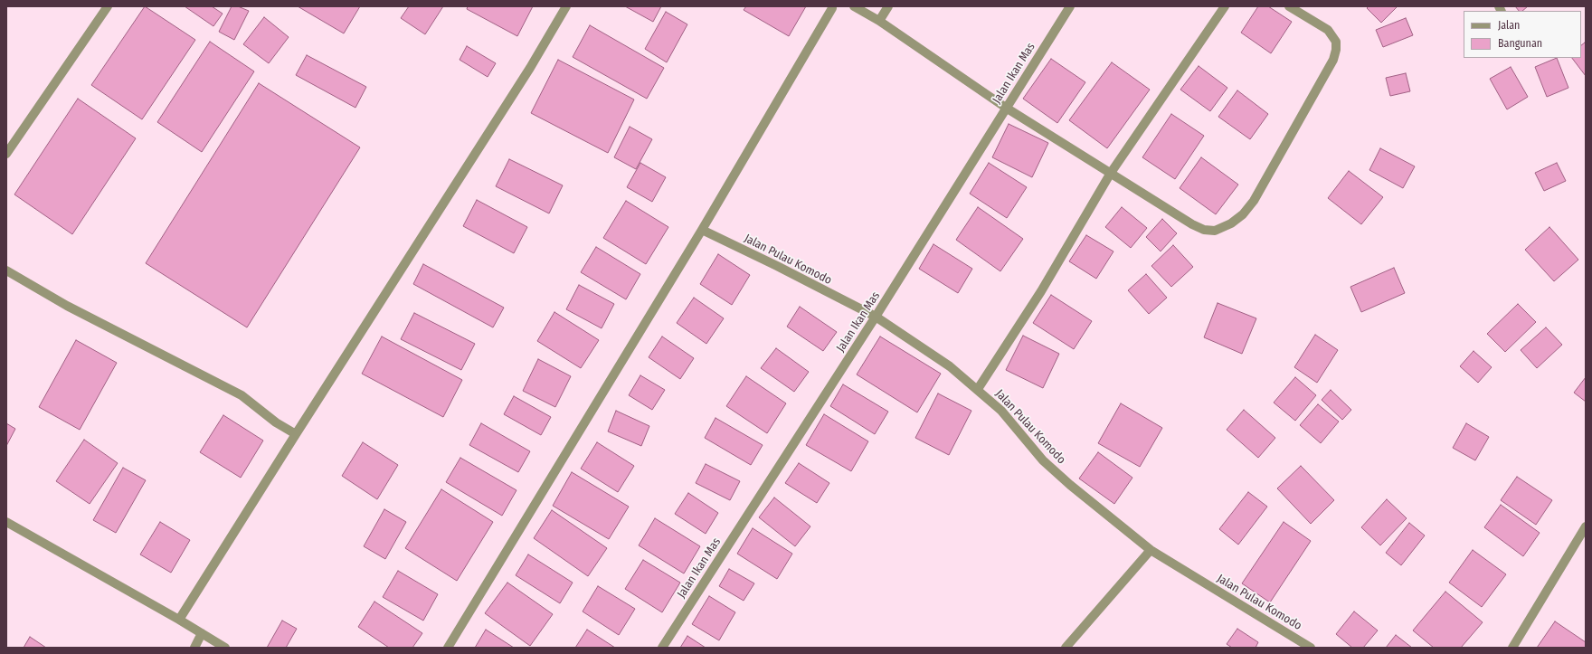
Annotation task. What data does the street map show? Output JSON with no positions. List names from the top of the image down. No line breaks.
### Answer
{"streets":{"street":["Jalan Ikan Mas","Jalan Pulau Komodo"]},"crossings":[["Jalan Ikan Mas","Jalan Pulau Komodo"]],"legend":["Jalan","Bangunan"]}
